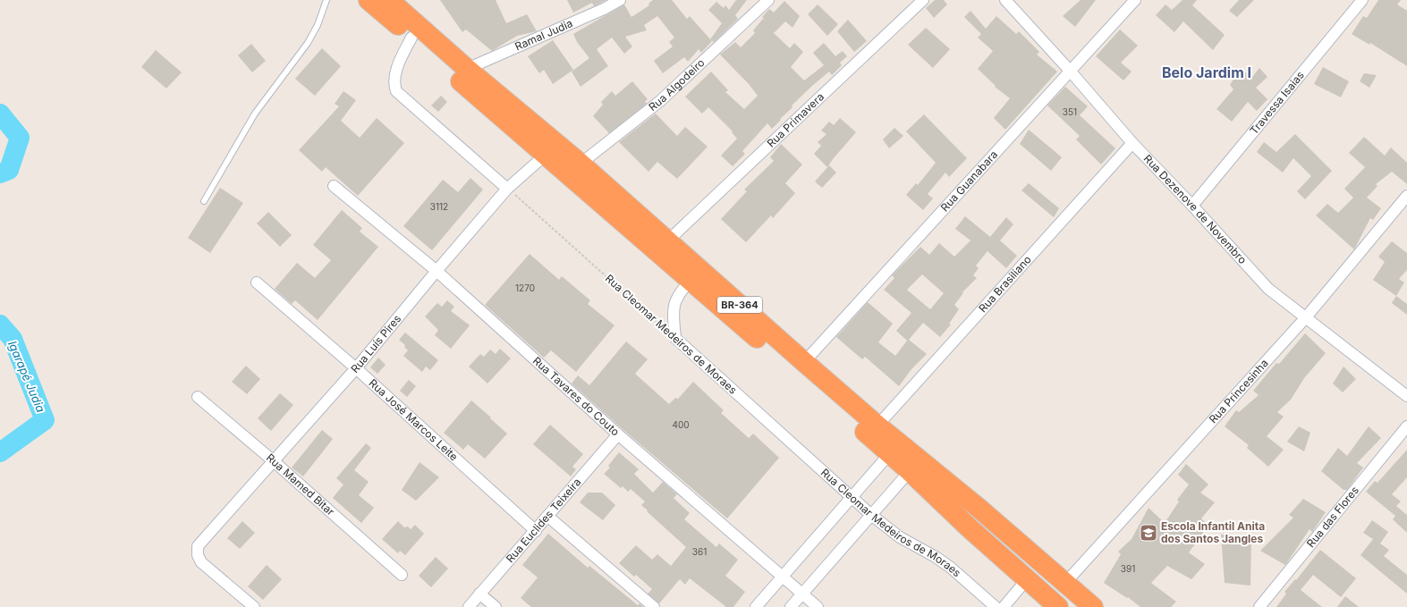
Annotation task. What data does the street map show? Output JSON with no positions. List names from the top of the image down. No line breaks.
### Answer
{"streets":{"highway":["BR-364"],"street":["Ramal Judia","Rua Algodeiro","Travessa Isaias","Rua Primavera","Rua Guanabara","Rua Dezenove de Novembro","Rua Brasiliano","Rua Cleomar Medeiros de Moraes","Rua Luís Pires","Rua Princesinha","Rua Tavares do Couto","Rua José Marcos Leite","Rua Mamed Bitar","Rua das Flores","Rua Euclides Teixeira"]},"crossings":[["Ramal Judia","BR-364"],["Rua Algodeiro","BR-364"],["Travessa Isaias","Rua Dezenove de Novembro"],["Rua Primavera","BR-364"],["Rua Guanabara","Rua Dezenove de Novembro"],["Rua Guanabara","BR-364"],["Rua Dezenove de Novembro","Rua Brasiliano"],["Rua Dezenove de Novembro","Rua Princesinha"],["Rua Brasiliano","BR-364"],["BR-364","Rua Luís Pires"],["BR-364","Rua Princesinha"],["Rua Cleomar Medeiros de Moraes","Rua Luís Pires"],["Rua Luís Pires","Rua Tavares do Couto"],["Rua Luís Pires","Rua José Marcos Leite"],["Rua Luís Pires","Rua Mamed Bitar"],["Rua Tavares do Couto","Rua Euclides Teixeira"],["Rua José Marcos Leite","Rua Euclides Teixeira"]],"districts":["Belo Jardim I"],"water":["Igarapé Judia"],"places":{"school or university":["Escola Infantil Anita dos Santos Jangles"]},"house_numbers":["351","3112","1270","400","361","391"]}
